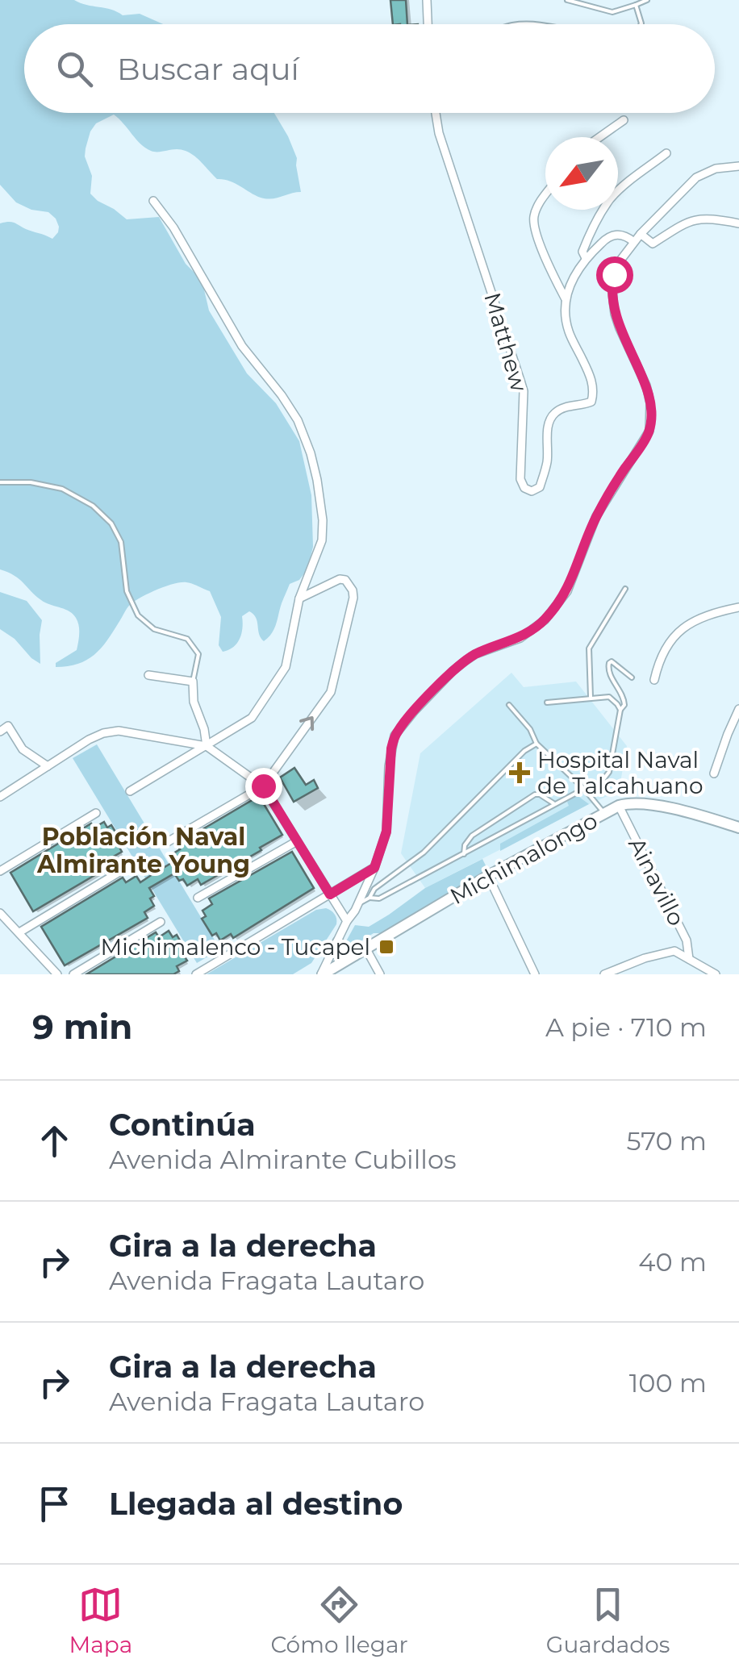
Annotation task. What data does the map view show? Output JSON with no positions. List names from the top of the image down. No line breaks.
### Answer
{"streets":{"main road":["Michimalongo"],"street":["Matthew","Ainavillo"]},"crossings":[["Michimalongo","Ainavillo"]],"districts":["Población Naval Almirante Young"],"places":{"health":["Hospital Naval de Talcahuano"],"transit":["Michimalenco - Tucapel"]},"north":"bottom left","page":{"search":"Buscar aquí","heading":["9 min","A pie · 710 m"],"list":[["Continúa","Avenida Almirante Cubillos","570 m"],["Gira a la derecha","Avenida Fragata Lautaro","40 m"],["Gira a la derecha","Avenida Fragata Lautaro","100 m"],"Llegada al destino"],"nav":["Mapa","Cómo llegar","Guardados"]}}
